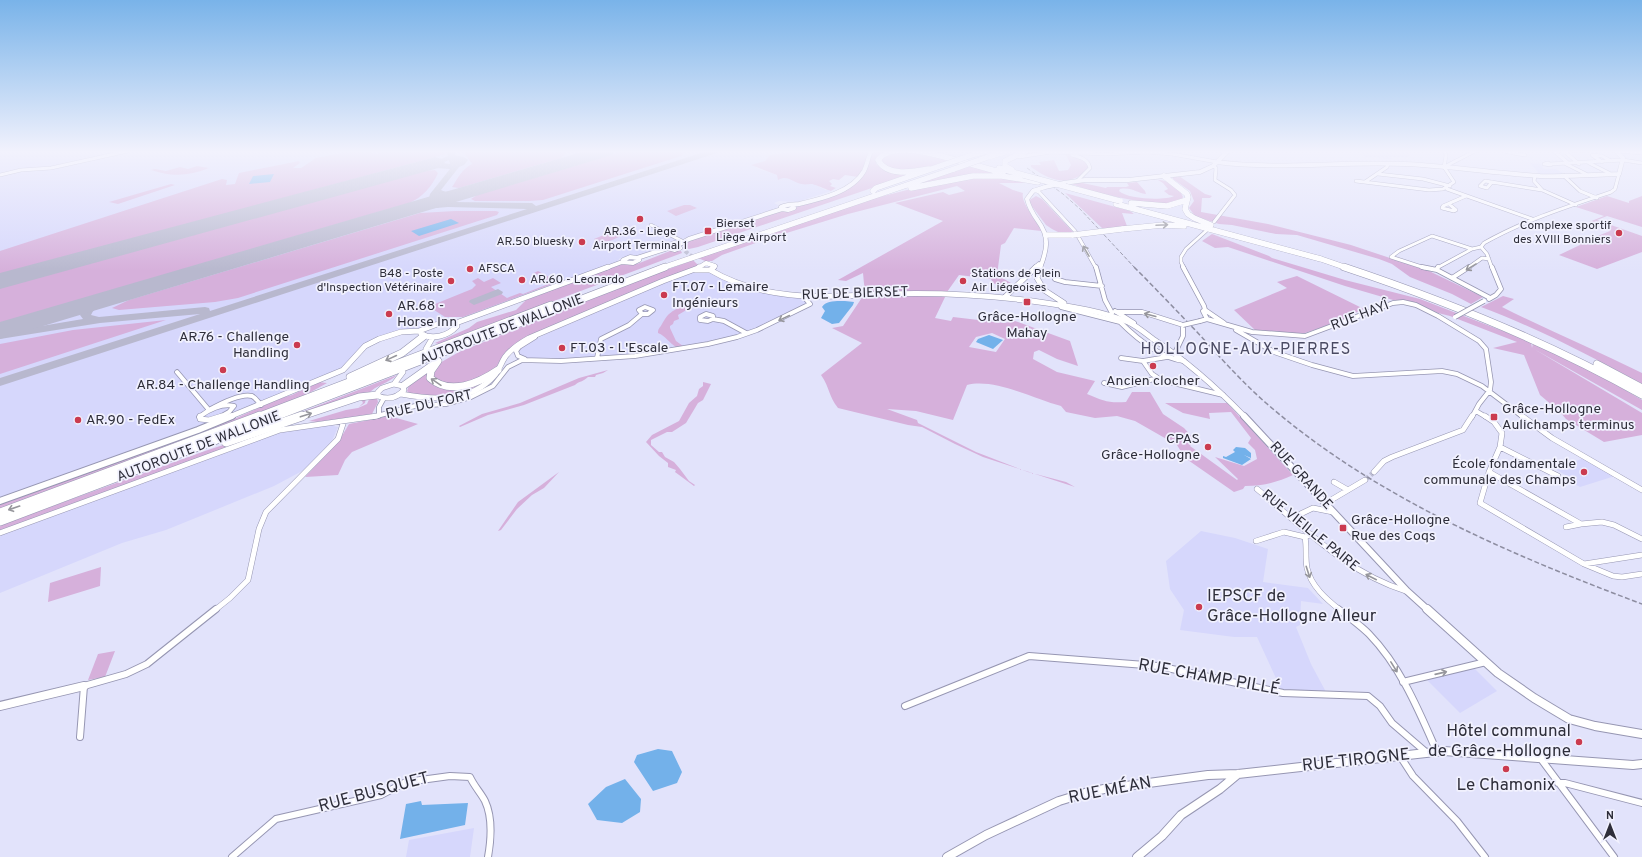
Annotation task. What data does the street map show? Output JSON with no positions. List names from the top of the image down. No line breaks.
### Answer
{"streets":{"highway":["AUTOROUTE DE WALLONIE"],"street":["RUE DE BIERSET","RUE HAYÎ","RUE DU FORT","RUE GRANDE","RUE VIEILLE PAIRE","RUE CHAMP PILLÉ","RUE TIROGNE","RUE MÉAN","RUE BUSQUET"]},"crossings":[["RUE DE BIERSET","RUE DU FORT"],["RUE DE BIERSET","RUE GRANDE"],["RUE GRANDE","RUE VIEILLE PAIRE"],["RUE CHAMP PILLÉ","RUE TIROGNE"],["RUE TIROGNE","RUE MÉAN"]],"one_way":["RUE VIEILLE PAIRE"],"districts":["HOLLOGNE-AUX-PIERRES"],"places":{"other":["AR.36 - Liege Airport Terminal 1","Complexe sportif des XVIII Bonniers","AR.50 bluesky","AFSCA","AR.60 - Leonardo","B48 - Poste d'Inspection Vétérinaire","Stations de Plein Air Liégeoises","FT.07 - Lemaire Ingénieurs","AR.68 - Horse Inn","AR.76 - Challenge Handling","FT.03 - L'Escale","Ancien clocher","AR.84 - Challenge Handling","AR.90 - FedEx","CPAS Grâce-Hollogne","École fondamentale communale des Champs","IEPSCF de Grâce-Hollogne Alleur","Hôtel communal de Grâce-Hollogne","Le Chamonix"],"transit":["Bierset Liège Airport","Grâce-Hollogne Mahay","Grâce-Hollogne Aulichamps terminus","Grâce-Hollogne Rue des Coqs"]},"north":"top"}
